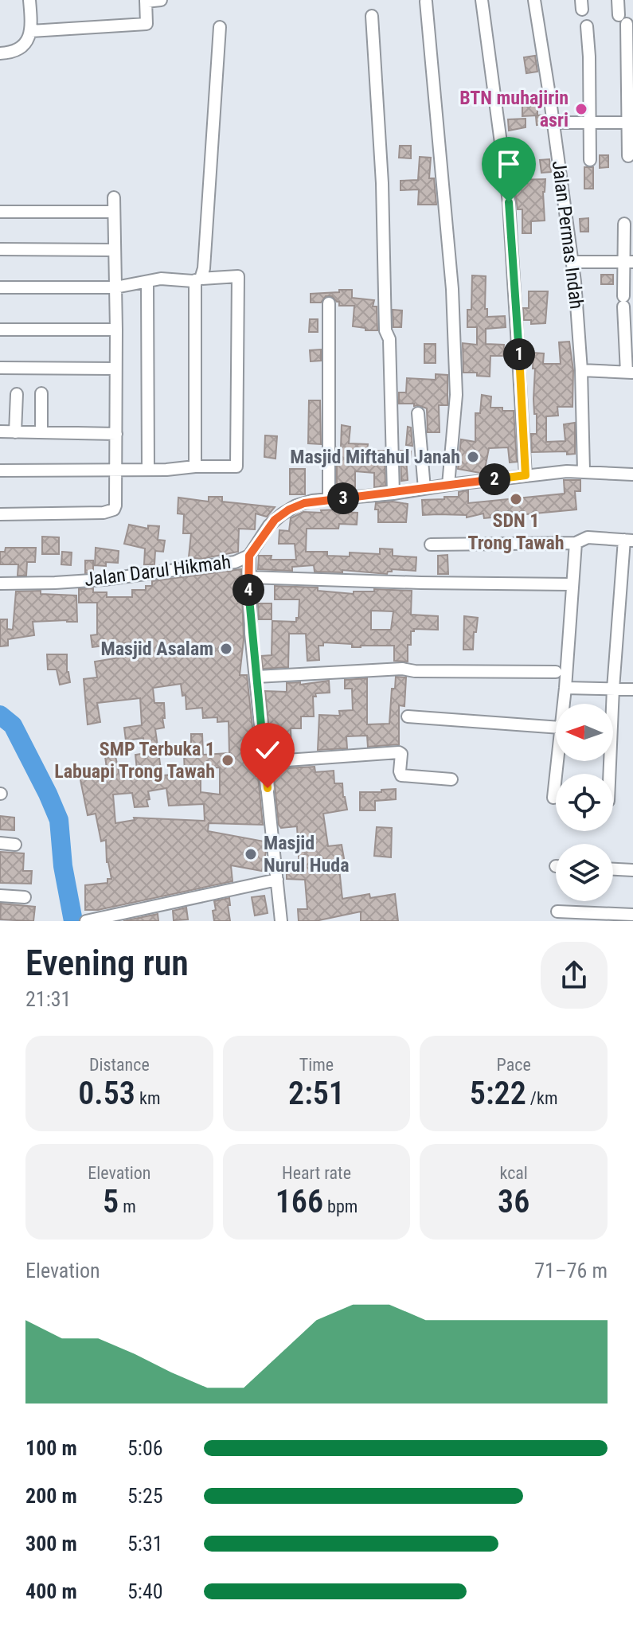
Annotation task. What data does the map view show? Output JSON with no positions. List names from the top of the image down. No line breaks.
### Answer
{"streets":{"street":["Jalan Permas Indah","Jalan Darul Hikmah"]},"crossings":[["Jalan Permas Indah","Jalan Darul Hikmah"]],"places":["BTN muhajirin asri","Masjid Miftahul Janah","SDN 1 Trong Tawah","Masjid Asalam","SMP Terbuka 1 Labuapi Trong Tawah","Masjid Nurul Huda"],"north":"left","page":{"pins":["1","2","3","4"],"heading":["Evening run","21:31"],"stats":[["Distance","0.53 km"],["Time","2:51"],["Pace","5:22 /km"],["Elevation","5 m"],["Heart rate","166 bpm"],["kcal","36"]],"chart":["Elevation","71–76 m"],"list":[{"name":"100 m","note":"5:06"},{"name":"200 m","note":"5:25"},{"name":"300 m","note":"5:31"},{"name":"400 m","note":"5:40"}]}}
